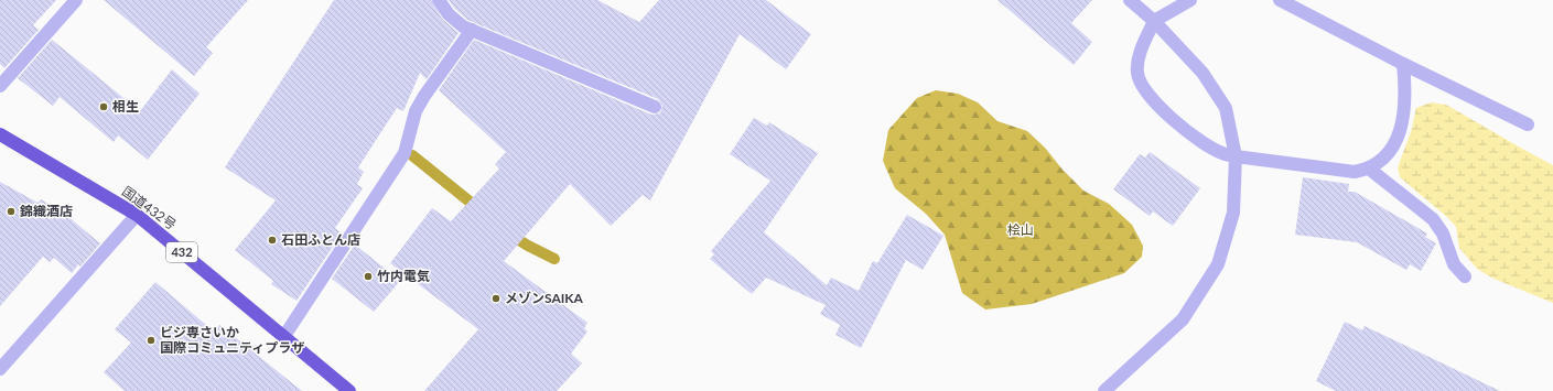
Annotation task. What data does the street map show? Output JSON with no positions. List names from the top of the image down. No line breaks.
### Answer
{"streets":{"highway":["国道432号","432"]},"parks":["桧山"],"places":["相生","錦織酒店","石田ふとん店","竹内電気","メゾンSAIKA","ビジ専さいか 国際コミュニティプラザ"]}
